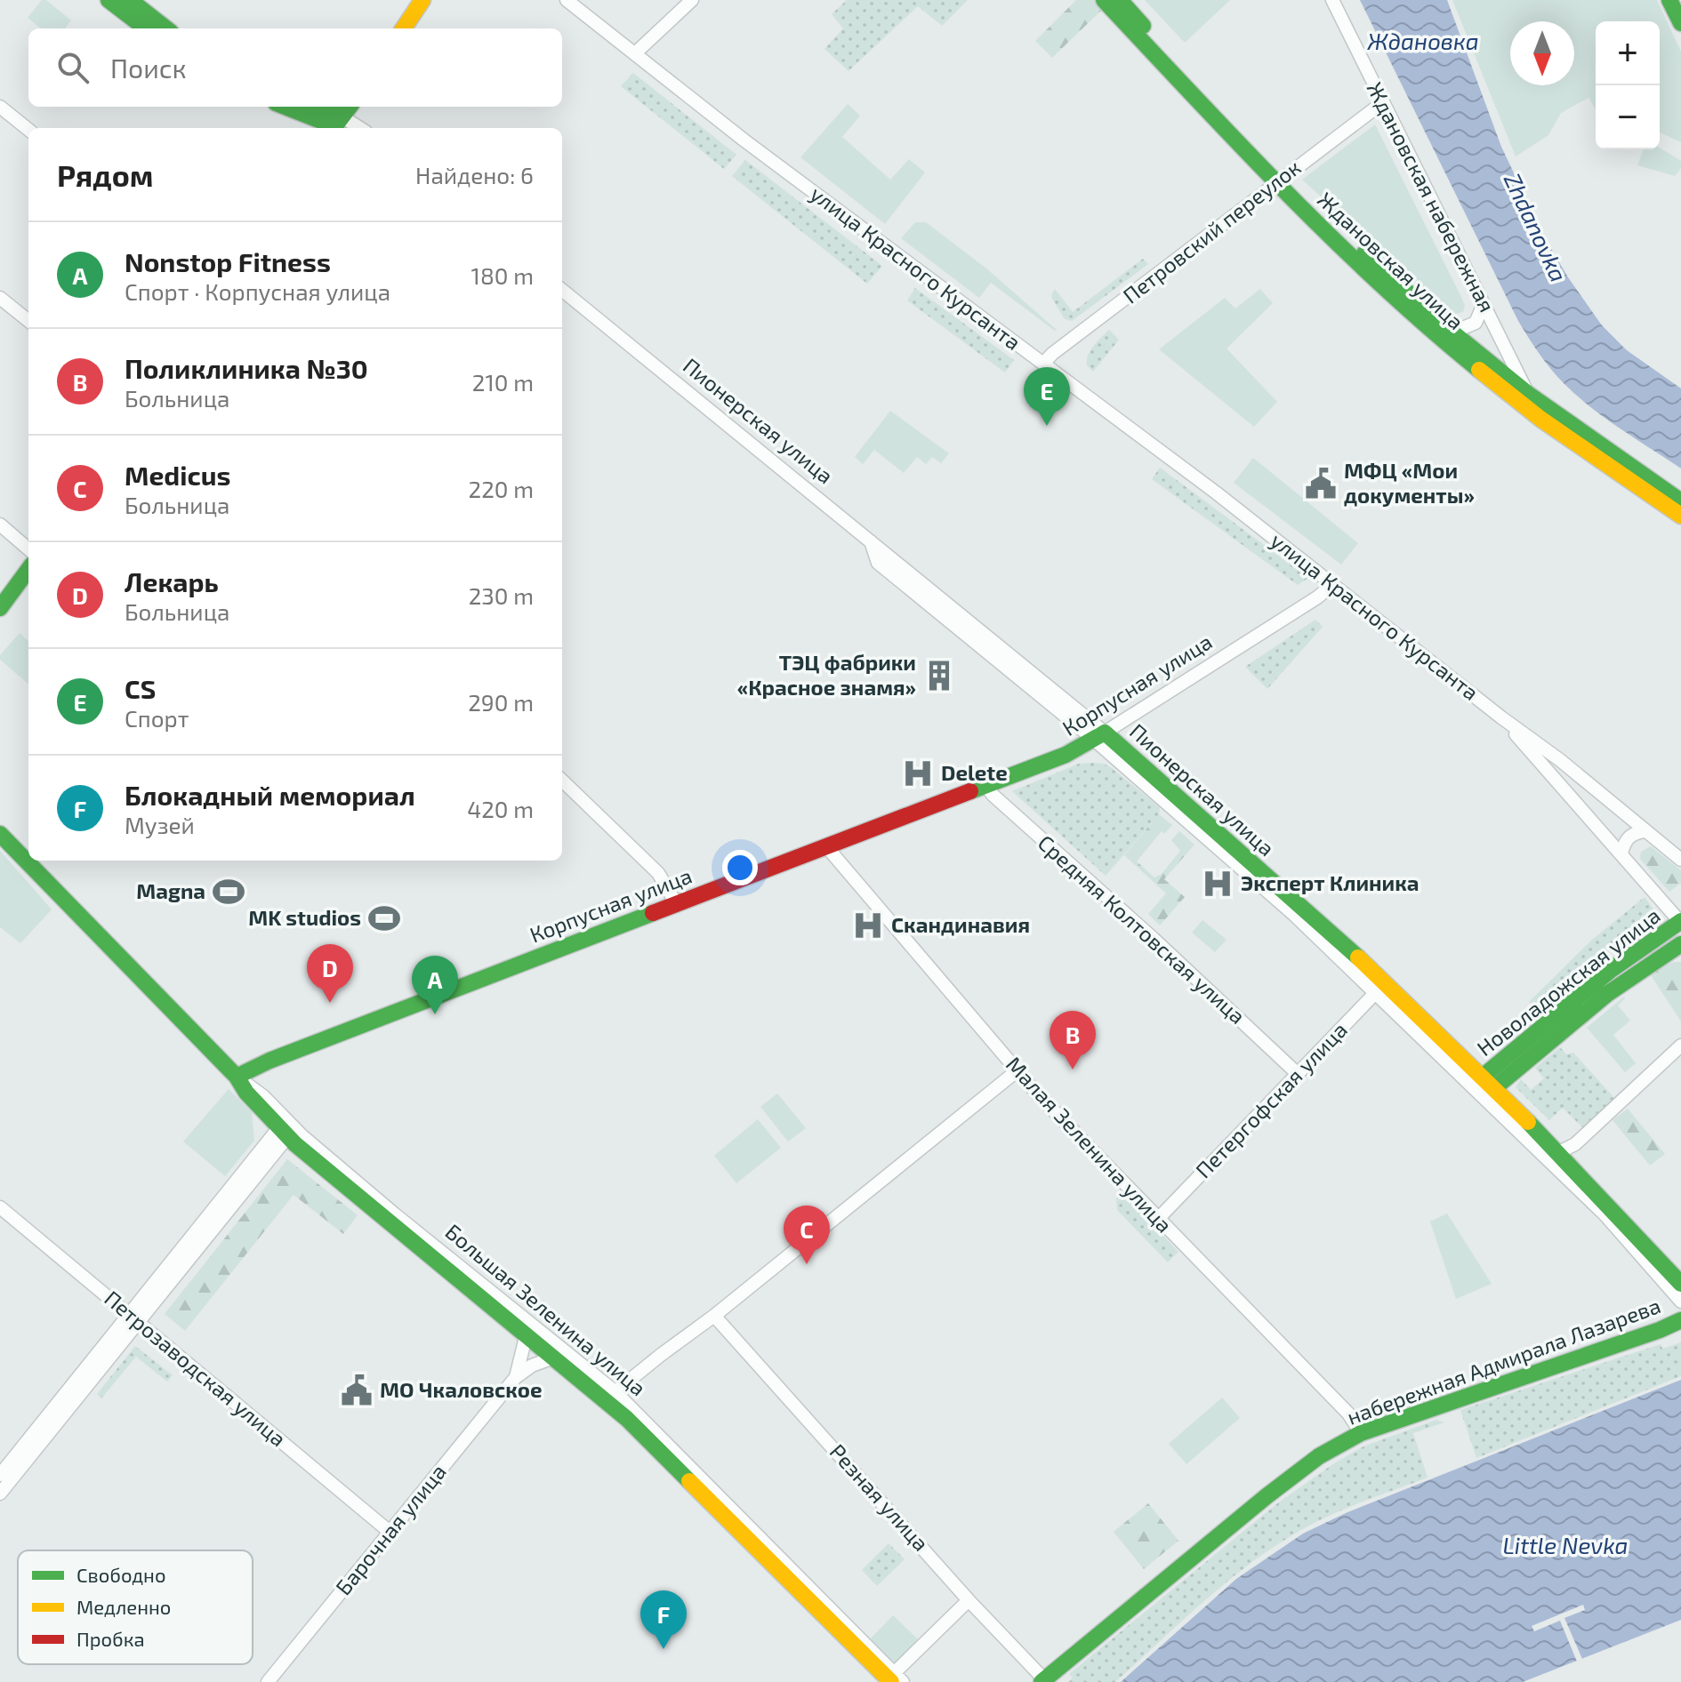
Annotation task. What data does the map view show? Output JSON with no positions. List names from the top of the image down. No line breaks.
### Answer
{"streets":{"main road":["Ждановская улица","Пионерская улица","Корпусная улица","Новоладожская улица","Большая Зеленина улица","набережная Адмирала Лазарева"],"street":["Ждановская набережная","Петровский переулок","улица Красного Курсанта","Средняя Колтовская улица","Петергофская улица","Малая Зеленина улица","Петрозаводская улица","Резная улица","Барочная улица"]},"crossings":[["Ждановская набережная","Петровский переулок"],["Ждановская набережная","Ждановская улица"],["Петровский переулок","Ждановская улица"],["Петровский переулок","улица Красного Курсанта"],["улица Красного Курсанта","Корпусная улица"],["улица Красного Курсанта","Новоладожская улица"],["Пионерская улица","Корпусная улица"],["Пионерская улица","Новоладожская улица"],["Пионерская улица","Петергофская улица"],["Корпусная улица","Средняя Колтовская улица"],["Корпусная улица","Малая Зеленина улица"],["Корпусная улица","Большая Зеленина улица"],["Средняя Колтовская улица","Петергофская улица"],["Петергофская улица","Малая Зеленина улица"],["Малая Зеленина улица","набережная Адмирала Лазарева"],["Большая Зеленина улица","Барочная улица"],["набережная Адмирала Лазарева","Резная улица"],["Петрозаводская улица","Барочная улица"]],"water":["Ждановка","Zhdanovka","Little Nevka"],"places":{"public building":["МФЦ «Мои документы»","МО Чкаловское"],"building":["ТЭЦ фабрики «Красное знамя»"],"hospital":["Delete","Эксперт Клиника","Скандинавия"],"sports":["Magna","MK studios"]},"legend":["Свободно","Медленно","Пробка"],"north":"bottom","page":{"map_buttons":["+","−"],"search":"Поиск","heading":["Рядом","Найдено: 6"],"list":[{"mark":"A","name":"Nonstop Fitness","note":"Спорт · Корпусная улица","value":"180 m"},{"mark":"B","name":"Поликлиника №30","note":"Больница","value":"210 m"},{"mark":"C","name":"Medicus","note":"Больница","value":"220 m"},{"mark":"D","name":"Лекарь","note":"Больница","value":"230 m"},{"mark":"E","name":"CS","note":"Спорт","value":"290 m"},{"mark":"F","name":"Блокадный мемориал","note":"Музей","value":"420 m"}],"pins":["E","D","A","B","C","F"]}}
